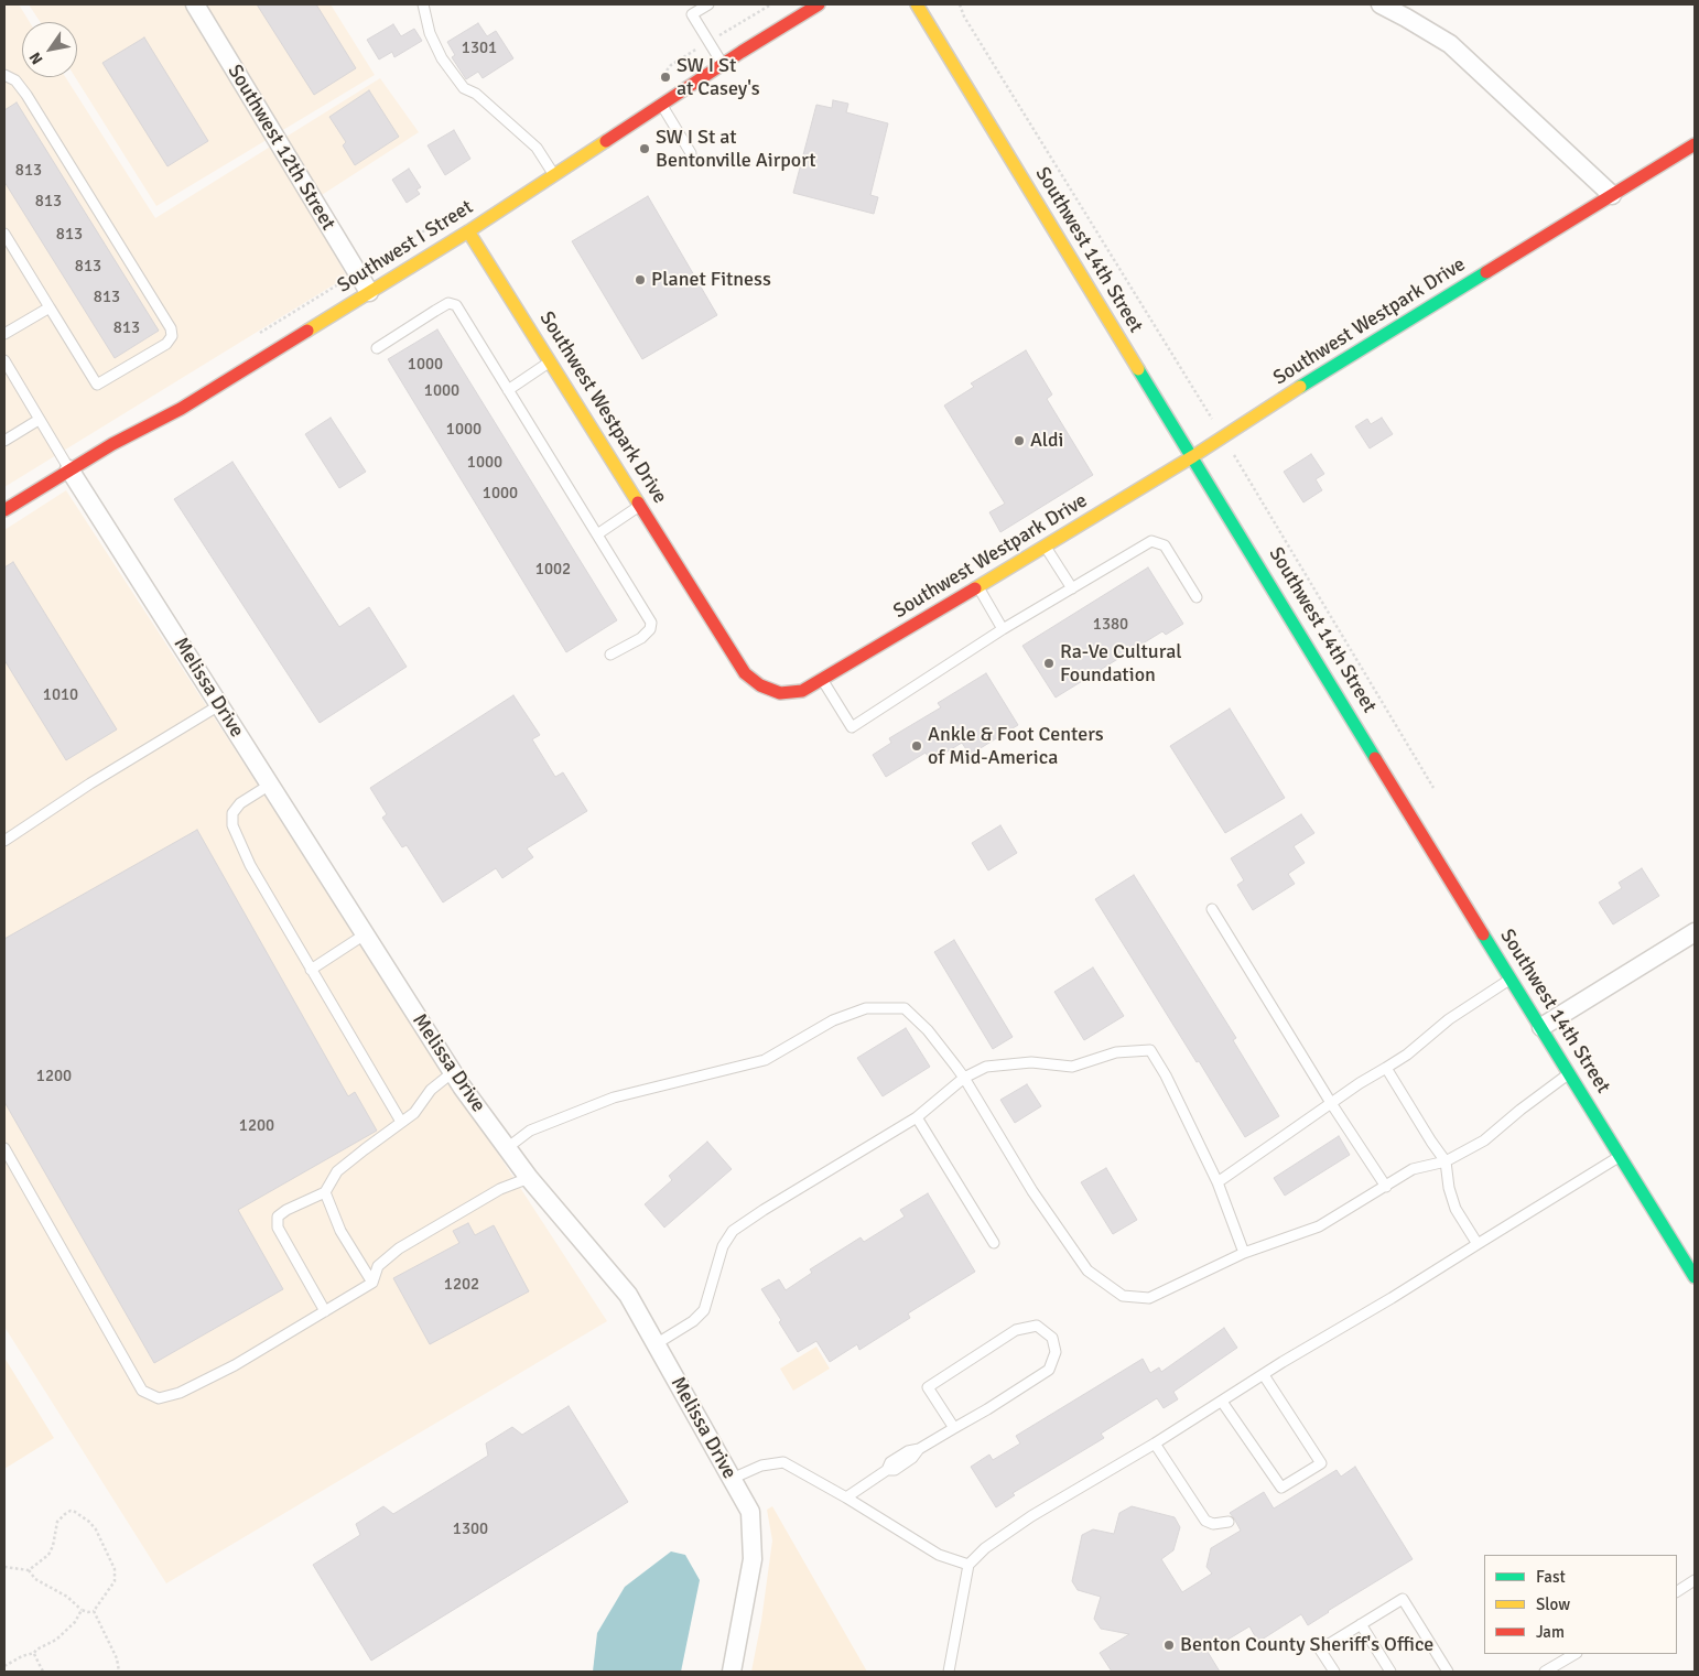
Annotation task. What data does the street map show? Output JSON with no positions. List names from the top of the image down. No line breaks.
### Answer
{"streets":{"main road":["Southwest I Street","Southwest 14th Street","Southwest Westpark Drive"],"street":["Southwest 12th Street","Melissa Drive"]},"crossings":[["Southwest 12th Street","Southwest I Street"],["Southwest I Street","Southwest Westpark Drive"],["Southwest I Street","Melissa Drive"],["Southwest 14th Street","Southwest Westpark Drive"]],"places":["SW I St at Casey's","SW I St at Bentonville Airport","Planet Fitness","Aldi","Ra-Ve Cultural Foundation","Ankle & Foot Centers of Mid-America","Benton County Sheriff's Office"],"house_numbers":["1301","813","813","813","813","813","813","1000","1000","1000","1000","1000","1002","1380","1010","1200","1200","1202","1300"],"legend":["Fast","Slow","Jam"],"north":"bottom left"}
